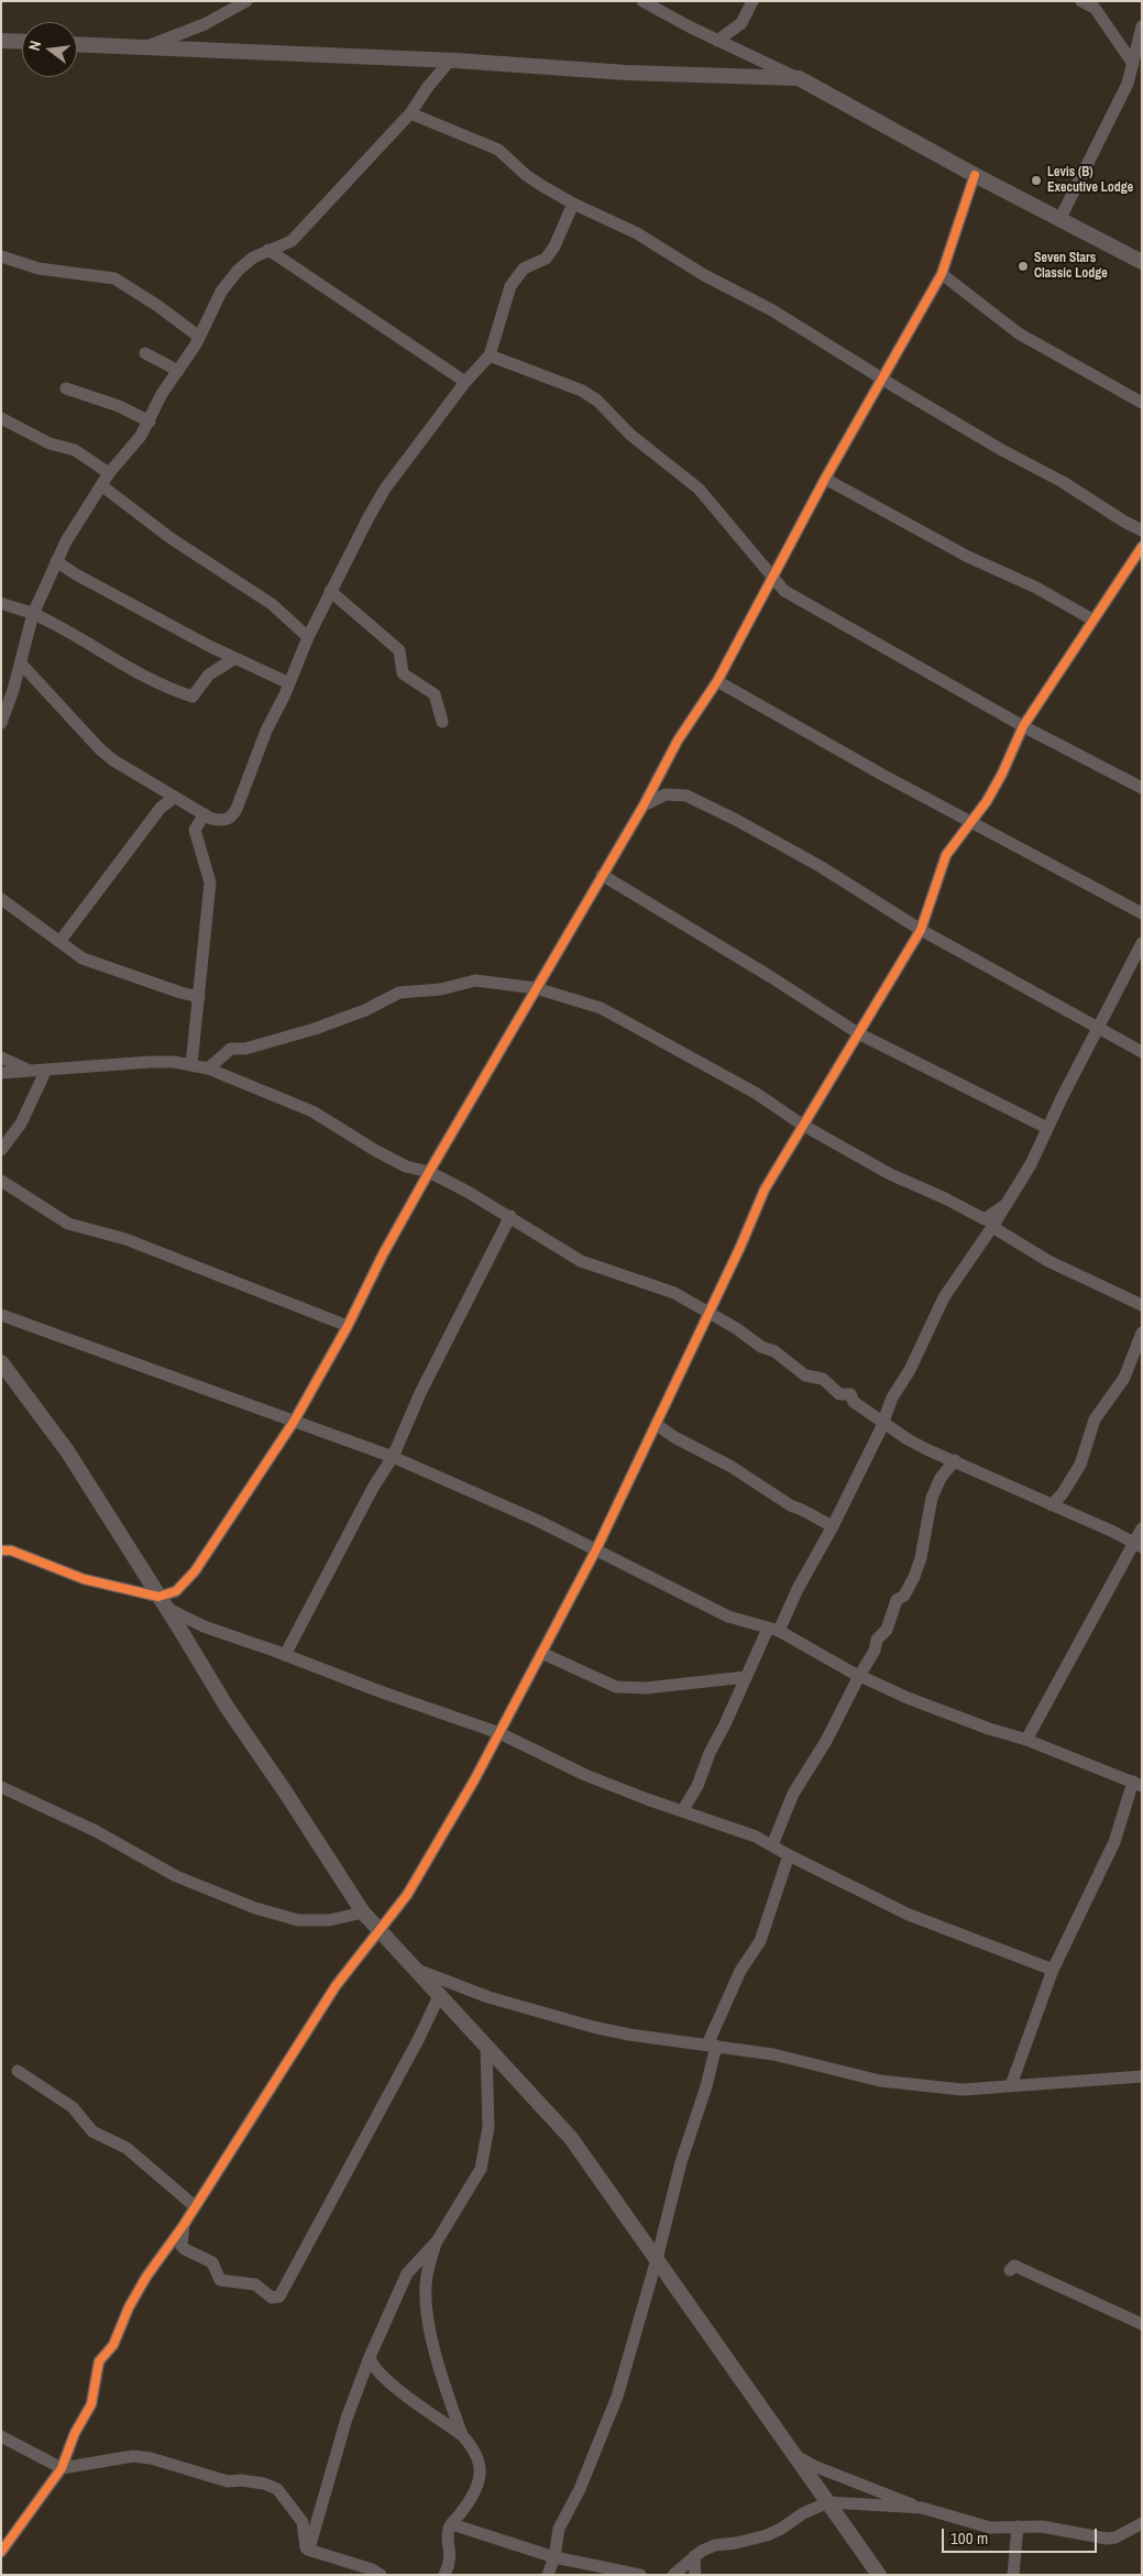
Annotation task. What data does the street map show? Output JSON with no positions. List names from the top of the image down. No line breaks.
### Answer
{"places":["Levis (B) Executive Lodge","Seven Stars Classic Lodge"],"scale_bar":"100 m","north":"left"}
